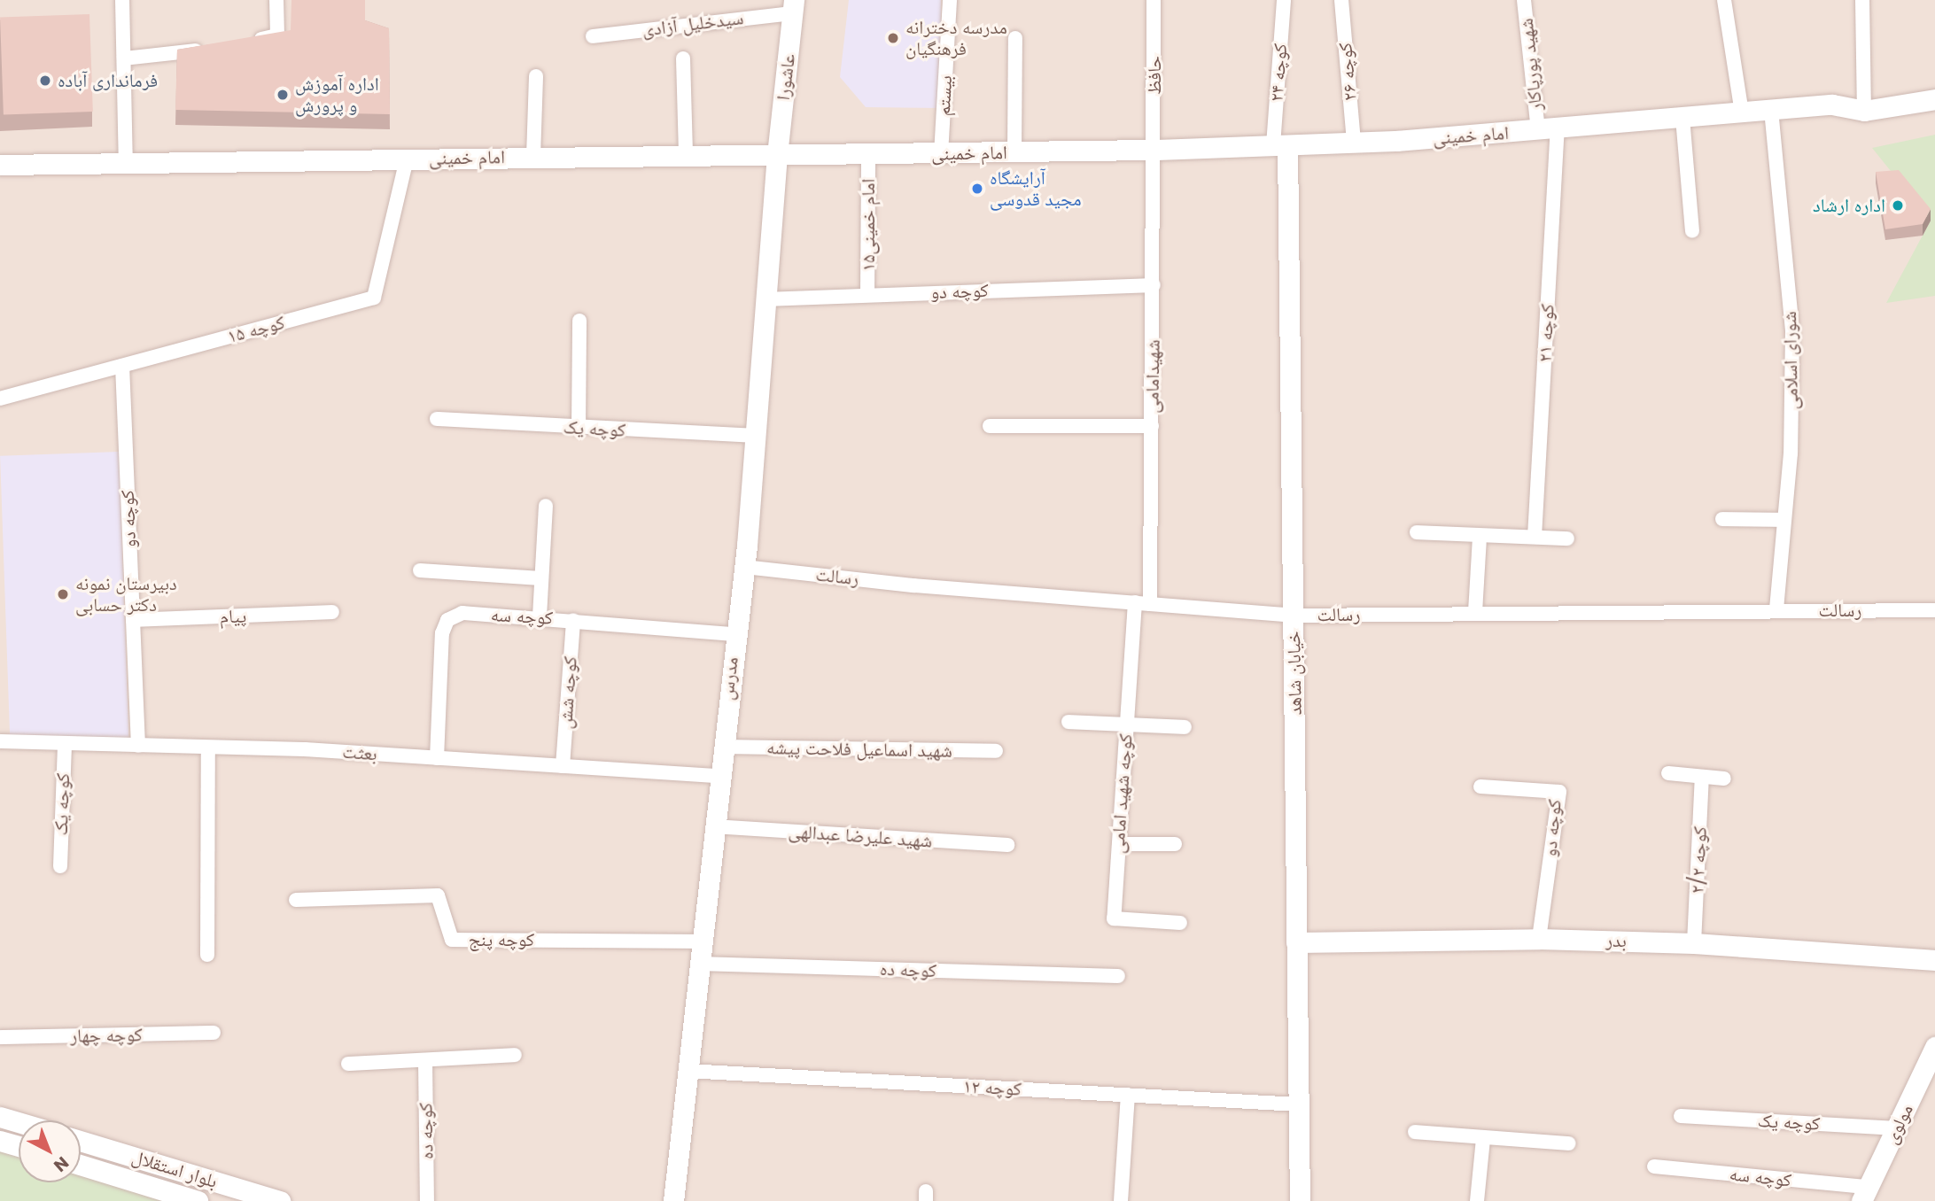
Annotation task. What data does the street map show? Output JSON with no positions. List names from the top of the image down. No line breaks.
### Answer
{"streets":{"street":["سیدخلیل آزادی","شهید پورپاکار","کوچه ۲۶","کوچه ۲۴","حافظ","عاشورا","بیستم","امام خمینی","امام خمینی۱۵","کوچه دو","کوچه ۱۵","کوچه ۲۱","شورای اسلامی","شهیدامامی","کوچه یک","رسالت","پیام","کوچه سه","خیابان شاهد","مدرس","کوچه شش","شهید اسماعیل فلاحت پیشه","بعثت","کوچه شهید امامی","شهید علیرضا عبدالهی","کوچه ۲/۲","کوچه پنج","بدر","کوچه ده","کوچه چهار","کوچه ۱۲","مولوی","بلوار استقلال"]},"crossings":[["سیدخلیل آزادی","عاشورا"],["شهید پورپاکار","امام خمینی"],["شهید پورپاکار","کوچه ۲۱"],["کوچه ۲۶","امام خمینی"],["کوچه ۲۴","امام خمینی"],["کوچه ۲۴","خیابان شاهد"],["حافظ","امام خمینی"],["حافظ","شهیدامامی"],["عاشورا","امام خمینی"],["عاشورا","مدرس"],["بیستم","امام خمینی"],["امام خمینی","امام خمینی۱۵"],["امام خمینی","کوچه ۱۵"],["امام خمینی","کوچه ۲۱"],["امام خمینی","شورای اسلامی"],["امام خمینی","شهیدامامی"],["امام خمینی","خیابان شاهد"],["امام خمینی","مدرس"],["امام خمینی۱۵","کوچه دو"],["کوچه دو","کوچه ۱۵"],["کوچه دو","شهیدامامی"],["کوچه دو","پیام"],["کوچه دو","مدرس"],["کوچه دو","بعثت"],["کوچه دو","بدر"],["شورای اسلامی","رسالت"],["شهیدامامی","رسالت"],["شهیدامامی","کوچه شهید امامی"],["کوچه یک","مدرس"],["کوچه یک","بعثت"],["کوچه یک","مولوی"],["رسالت","خیابان شاهد"],["رسالت","مدرس"],["رسالت","کوچه شهید امامی"],["کوچه سه","مدرس"],["کوچه سه","کوچه شش"],["کوچه سه","بعثت"],["کوچه سه","مولوی"],["خیابان شاهد","بدر"],["خیابان شاهد","کوچه ۱۲"],["مدرس","شهید اسماعیل فلاحت پیشه"],["مدرس","بعثت"],["مدرس","شهید علیرضا عبدالهی"],["مدرس","کوچه پنج"],["مدرس","کوچه ده"],["مدرس","کوچه ۱۲"],["کوچه شش","بعثت"],["کوچه ۲/۲","بدر"]],"places":["مدرسه دخترانه فرهنگیان","فرمانداری آباده","اداره آموزش و پرورش","آرایشگاه مجید قدوسی","اداره ارشاد","دبیرستان نمونه دکتر حسابی"],"north":"bottom right"}
